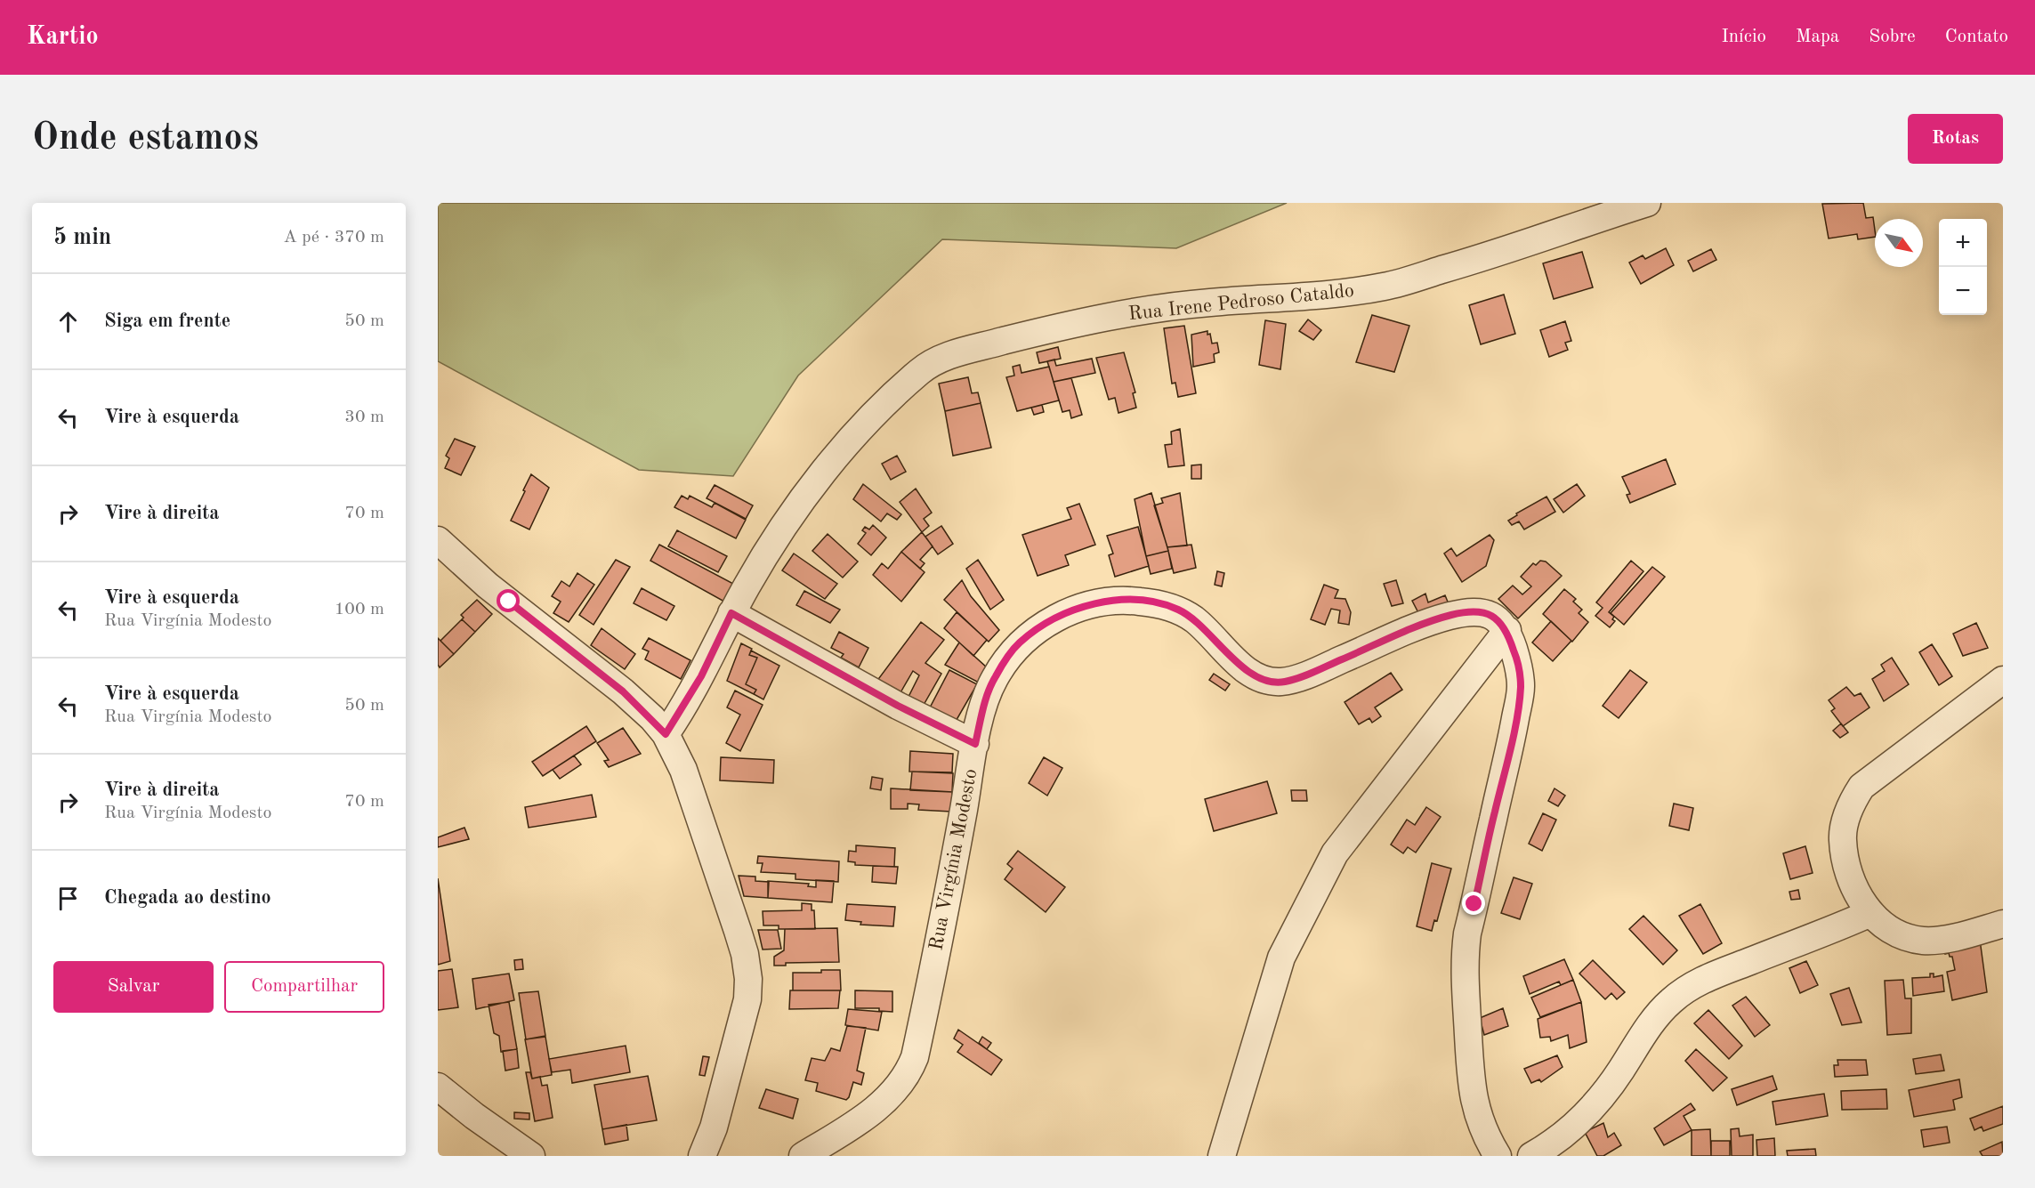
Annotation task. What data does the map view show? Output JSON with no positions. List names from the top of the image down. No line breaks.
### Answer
{"streets":{"street":["Rua Irene Pedroso Cataldo","Rua Virgínia Modesto"]},"north":"bottom right","page":{"header":"Kartio","nav":["Início","Mapa","Sobre","Contato"],"buttons":["Rotas",["Salvar","Compartilhar"]],"title":"Onde estamos","heading":["5 min","A pé · 370 m"],"map_buttons":["+","−"],"list":[["Siga em frente","50 m"],["Vire à esquerda","30 m"],["Vire à direita","70 m"],["Vire à esquerda","Rua Virgínia Modesto","100 m"],["Vire à esquerda","Rua Virgínia Modesto","50 m"],["Vire à direita","Rua Virgínia Modesto","70 m"],"Chegada ao destino"]}}
